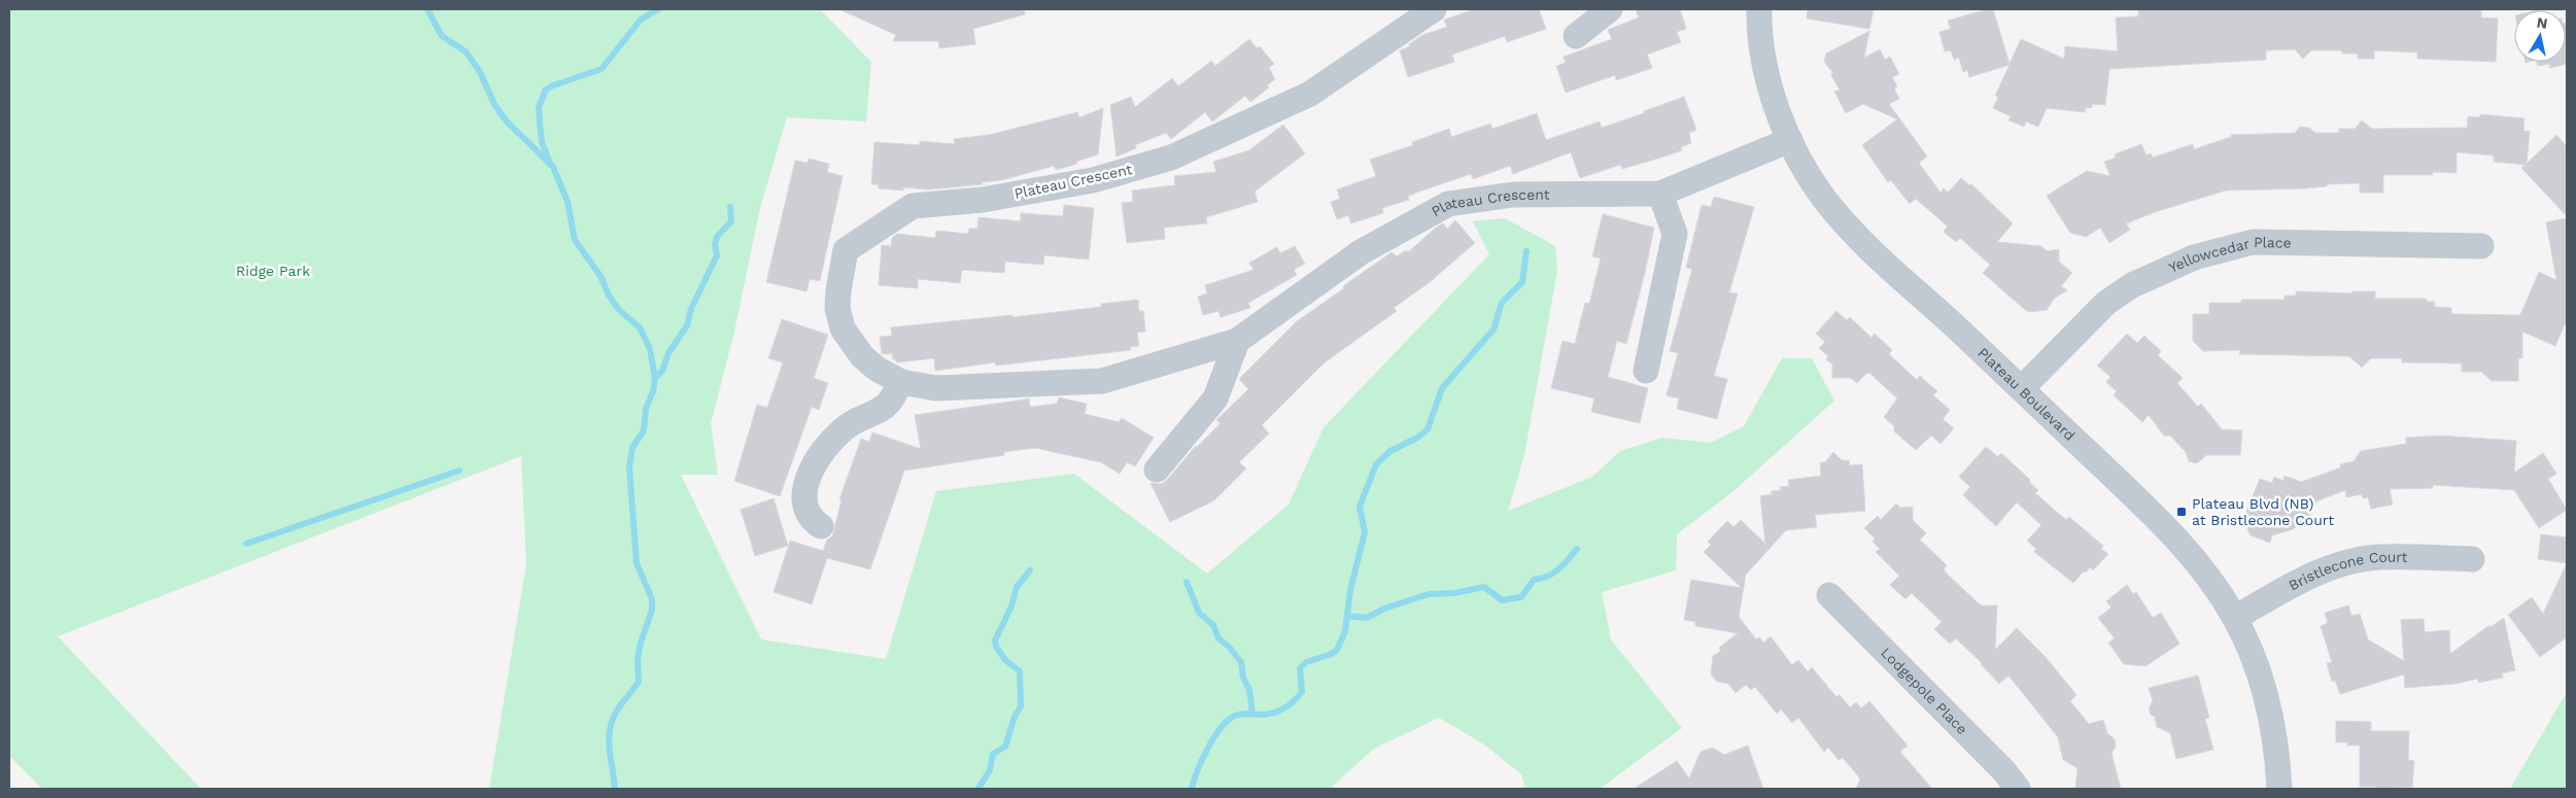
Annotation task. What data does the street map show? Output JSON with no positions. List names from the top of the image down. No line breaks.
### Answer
{"streets":{"street":["Plateau Crescent","Yellowcedar Place","Plateau Boulevard","Bristlecone Court","Lodgepole Place"]},"crossings":[["Plateau Crescent","Plateau Boulevard"],["Yellowcedar Place","Plateau Boulevard"],["Plateau Boulevard","Bristlecone Court"]],"parks":["Ridge Park"],"places":{"transit":["Plateau Blvd (NB) at Bristlecone Court"]},"north":"top"}
